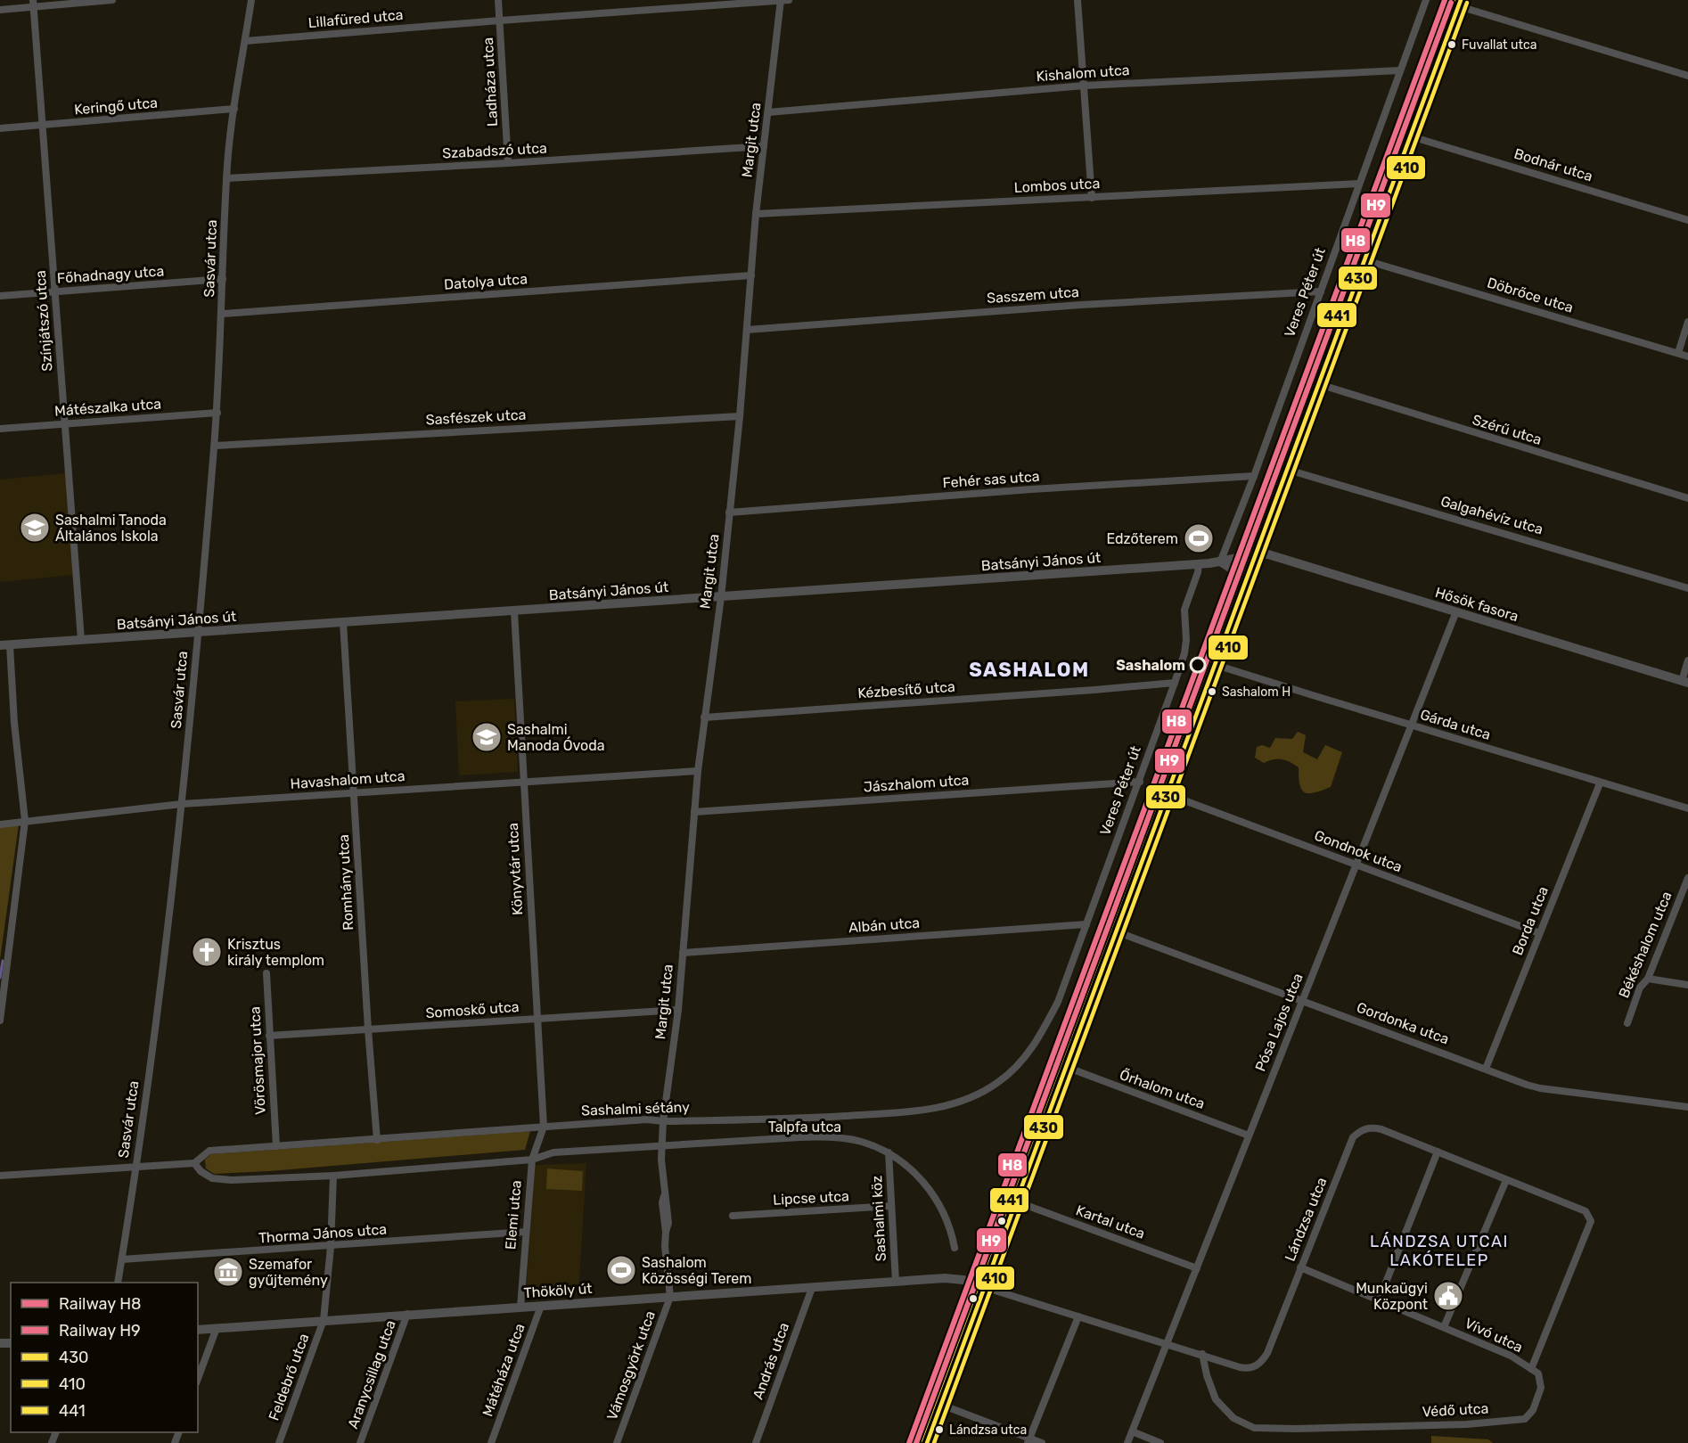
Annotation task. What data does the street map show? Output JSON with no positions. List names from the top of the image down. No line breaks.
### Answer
{"streets":{"street":["Lillafüred utca","Kishalom utca","Ladháza utca","Keringő utca","Margit utca","Szabadszó utca","Bodnár utca","Lombos utca","Sasvár utca","Főhadnagy utca","Datolya utca","Veres Péter út","Sasszem utca","Döbrőce utca","Színjátszó utca","Mátészalka utca","Sasfészek utca","Szérű utca","Fehér sas utca","Galgahévíz utca","Batsányi János út","Hősök fasora","Kézbesítő utca","Gárda utca","Havashalom utca","Jászhalom utca","Gondnok utca","Könyvtár utca","Romhány utca","Borda utca","Albán utca","Békéshalom utca","Somoskő utca","Pósa Lajos utca","Gordonka utca","Vörösmajor utca","Őrhalom utca","Sashalmi sétány","Talpfa utca","Lipcse utca","Elemi utca","Sashalmi köz","Lándzsa utca","Kartal utca","Thorma János utca","Thököly út","Vívó utca","András utca","Vámosgyörk utca","Mátéháza utca","Aranycsillag utca","Feldebrő utca","Védő utca"]},"crossings":[["Lillafüred utca","Ladháza utca"],["Lillafüred utca","Margit utca"],["Lillafüred utca","Sasvár utca"],["Kishalom utca","Margit utca"],["Kishalom utca","Veres Péter út"],["Ladháza utca","Szabadszó utca"],["Keringő utca","Sasvár utca"],["Keringő utca","Színjátszó utca"],["Margit utca","Szabadszó utca"],["Margit utca","Lombos utca"],["Margit utca","Datolya utca"],["Margit utca","Sasszem utca"],["Margit utca","Sasfészek utca"],["Margit utca","Fehér sas utca"],["Margit utca","Batsányi János út"],["Margit utca","Kézbesítő utca"],["Margit utca","Havashalom utca"],["Margit utca","Jászhalom utca"],["Margit utca","Albán utca"],["Margit utca","Somoskő utca"],["Margit utca","Sashalmi sétány"],["Margit utca","Talpfa utca"],["Margit utca","Thököly út"],["Margit utca","Vámosgyörk utca"],["Szabadszó utca","Sasvár utca"],["Lombos utca","Veres Péter út"],["Sasvár utca","Főhadnagy utca"],["Sasvár utca","Datolya utca"],["Sasvár utca","Mátészalka utca"],["Sasvár utca","Sasfészek utca"],["Sasvár utca","Batsányi János út"],["Sasvár utca","Havashalom utca"],["Sasvár utca","Sashalmi sétány"],["Sasvár utca","Thorma János utca"],["Főhadnagy utca","Színjátszó utca"],["Veres Péter út","Sasszem utca"],["Veres Péter út","Fehér sas utca"],["Veres Péter út","Batsányi János út"],["Veres Péter út","Hősök fasora"],["Veres Péter út","Kézbesítő utca"],["Veres Péter út","Jászhalom utca"],["Veres Péter út","Albán utca"],["Veres Péter út","Sashalmi sétány"],["Színjátszó utca","Mátészalka utca"],["Színjátszó utca","Batsányi János út"],["Batsányi János út","Hősök fasora"],["Batsányi János út","Könyvtár utca"],["Batsányi János út","Romhány utca"],["Hősök fasora","Pósa Lajos utca"],["Gárda utca","Borda utca"],["Gárda utca","Pósa Lajos utca"],["Havashalom utca","Könyvtár utca"],["Havashalom utca","Romhány utca"],["Gondnok utca","Borda utca"],["Gondnok utca","Pósa Lajos utca"],["Könyvtár utca","Somoskő utca"],["Könyvtár utca","Sashalmi sétány"],["Könyvtár utca","Elemi utca"],["Romhány utca","Somoskő utca"],["Romhány utca","Sashalmi sétány"],["Borda utca","Gordonka utca"],["Somoskő utca","Vörösmajor utca"],["Pósa Lajos utca","Gordonka utca"],["Pósa Lajos utca","Őrhalom utca"],["Pósa Lajos utca","Lándzsa utca"],["Pósa Lajos utca","Kartal utca"],["Vörösmajor utca","Sashalmi sétány"],["Sashalmi sétány","Elemi utca"],["Talpfa utca","Sashalmi köz"],["Lipcse utca","Sashalmi köz"],["Elemi utca","Thorma János utca"],["Elemi utca","Thököly út"],["Sashalmi köz","Thököly út"],["Lándzsa utca","Thököly út"],["Lándzsa utca","Vívó utca"],["Lándzsa utca","Védő utca"],["Thorma János utca","Feldebrő utca"],["Thököly út","András utca"],["Thököly út","Vámosgyörk utca"],["Thököly út","Mátéháza utca"],["Thököly út","Aranycsillag utca"],["Thököly út","Feldebrő utca"],["Vívó utca","Védő utca"]],"districts":["SASHALOM","LÁNDZSA UTCAI LAKÓTELEP"],"places":{"other":["Fuvallat utca","Sashalom","Sashalom H","Lándzsa utca"],"school or university":["Sashalmi Tanoda Általános Iskola","Sashalmi Manoda Óvoda"],"sports":["Edzőterem","Sashalom Közösségi Terem"],"church":["Krisztus király templom"],"museum":["Szemafor gyűjtemény"],"public building":["Munkaügyi Központ"]},"lines":["rail line H8","transit line 430","transit line 441","rail line H9","transit line 410"],"legend":["Railway H8","Railway H9","430","410","441"]}
